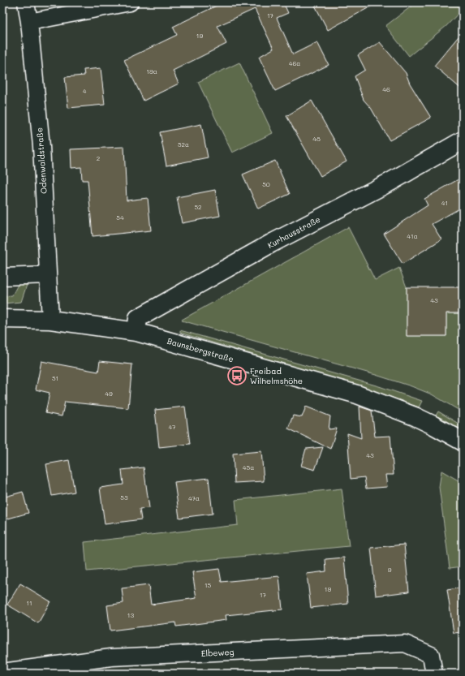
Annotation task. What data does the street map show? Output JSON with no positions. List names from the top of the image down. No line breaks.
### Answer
{"streets":{"main road":["Kurhausstraße","Baunsbergstraße"],"street":["Odenwaldstraße","Elbeweg"]},"crossings":[["Odenwaldstraße","Baunsbergstraße"],["Kurhausstraße","Baunsbergstraße"]],"places":{"bus stop":["Freibad Wilhelmshöhe"]},"house_numbers":["17","19","46a","19a","46","4","48","52a","2","50","41","52","54","41a","43","51","49","47","43","45a","53","47a","9","15","19","17","11","13"]}
